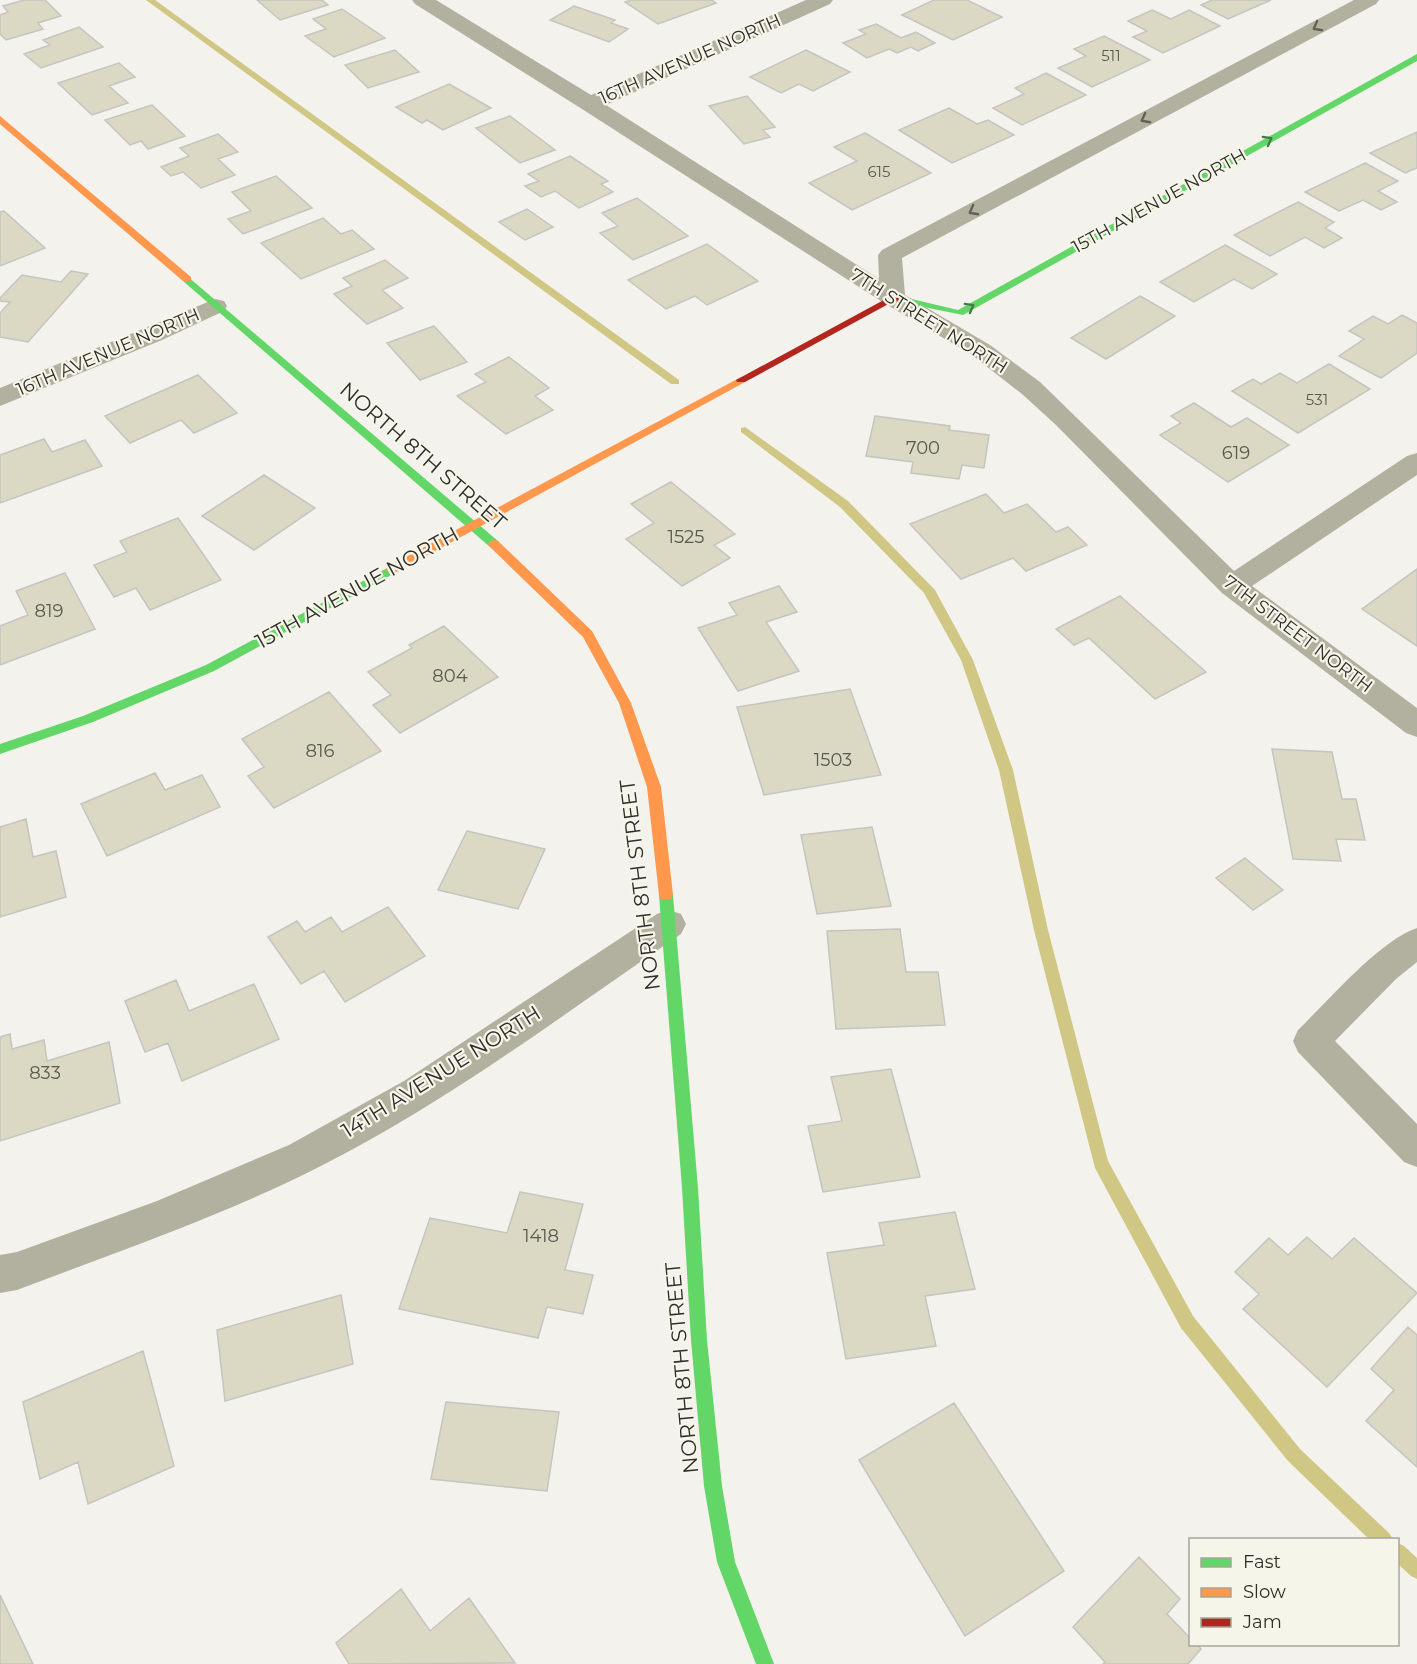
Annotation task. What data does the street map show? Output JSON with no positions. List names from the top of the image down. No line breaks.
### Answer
{"streets":{"street":["16TH AVENUE NORTH","15TH AVENUE NORTH","7TH STREET NORTH","NORTH 8TH STREET","14TH AVENUE NORTH"]},"crossings":[["16TH AVENUE NORTH","7TH STREET NORTH"],["16TH AVENUE NORTH","NORTH 8TH STREET"],["15TH AVENUE NORTH","7TH STREET NORTH"],["15TH AVENUE NORTH","NORTH 8TH STREET"],["NORTH 8TH STREET","14TH AVENUE NORTH"]],"house_numbers":["511","615","531","700","619","1525","819","804","816","1503","833","1418"],"legend":["Fast","Slow","Jam"]}
